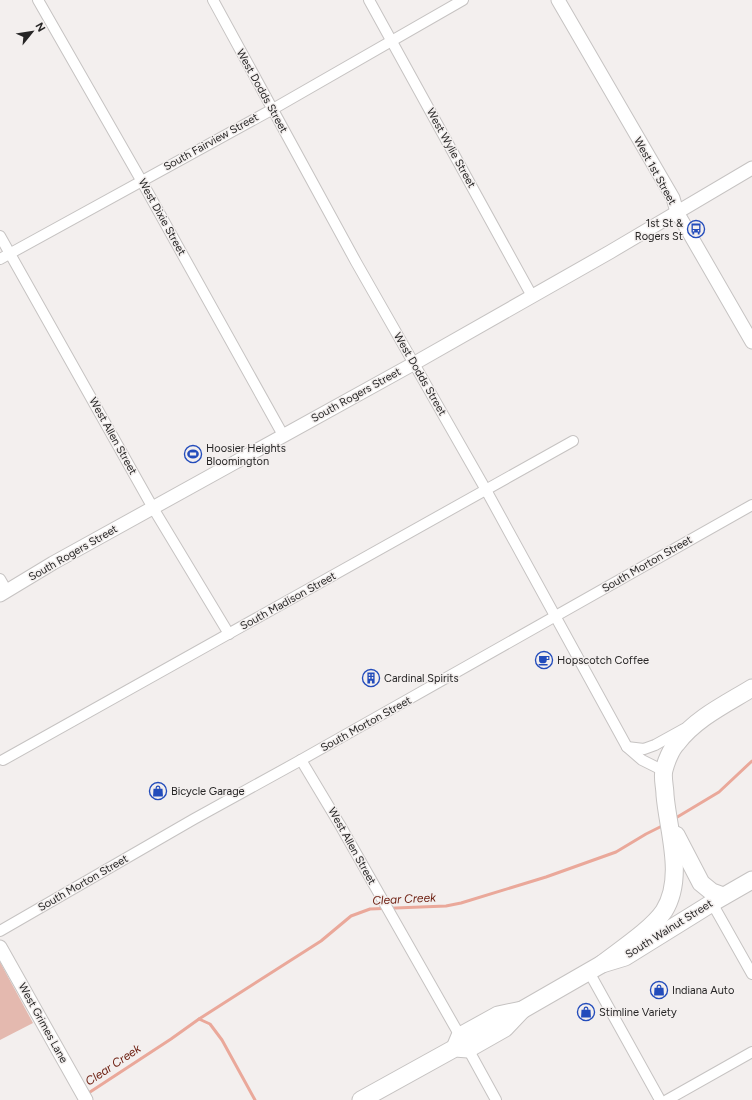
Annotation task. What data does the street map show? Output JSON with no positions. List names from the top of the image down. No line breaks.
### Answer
{"streets":{"main road":["South Walnut Street"],"street":["West Dodds Street","South Fairview Street","West Wylie Street","West 1st Street","West Dixie Street","South Rogers Street","West Allen Street","South Morton Street","South Madison Street","West Grimes Lane"]},"crossings":[["West Dodds Street","South Fairview Street"],["West Dodds Street","South Rogers Street"],["West Dodds Street","South Morton Street"],["West Dodds Street","South Madison Street"],["South Fairview Street","West Wylie Street"],["South Fairview Street","West Dixie Street"],["South Fairview Street","West Allen Street"],["West Wylie Street","South Rogers Street"],["West 1st Street","South Rogers Street"],["West Dixie Street","South Rogers Street"],["South Rogers Street","West Allen Street"],["West Allen Street","South Morton Street"],["West Allen Street","South Madison Street"],["West Allen Street","South Walnut Street"]],"water":["Clear Creek"],"places":{"bus stop":["1st St & Rogers St"],"sports":["Hoosier Heights Bloomington"],"cafe":["Hopscotch Coffee"],"building":["Cardinal Spirits"],"shop":["Bicycle Garage","Indiana Auto","Stimline Variety"]},"north":"top right"}
